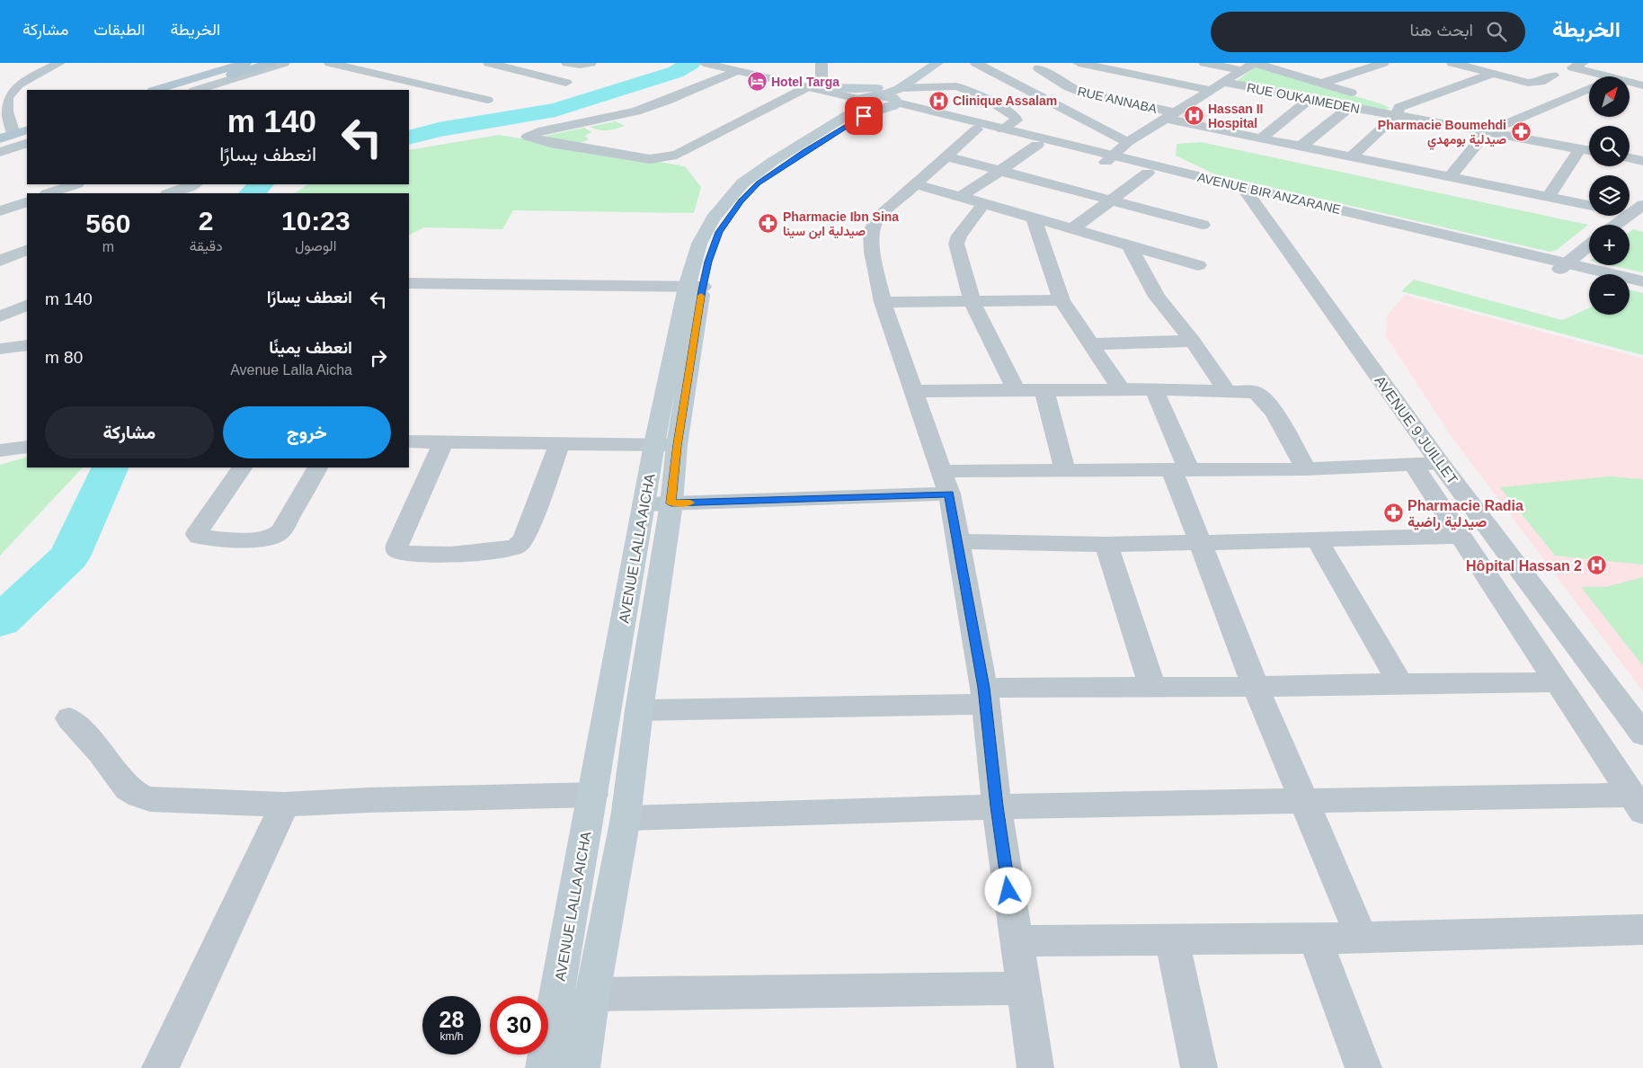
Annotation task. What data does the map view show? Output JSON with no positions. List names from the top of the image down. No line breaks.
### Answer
{"streets":{"main road":["AVENUE LALLA AICHA"],"street":["RUE OUKAIMEDEN","RUE ANNABA","AVENUE BIR ANZARANE","AVENUE 9 JUILLET"]},"crossings":[["AVENUE BIR ANZARANE","AVENUE 9 JUILLET"],["AVENUE BIR ANZARANE","AVENUE LALLA AICHA"]],"places":{"hotel":["Hotel Targa"],"hospital":["Clinique Assalam","Hassan II Hospital","Hôpital Hassan 2"],"pharmacy":["Pharmacie Boumehdi صيدلية بومهدي","Pharmacie Ibn Sina صيدلية ابن سينا","Pharmacie Radia صيدلية راضية"]},"north":"top right","page":{"header":"الخريطة","search":"ابحث هنا","nav":["الخريطة","الطبقات","مشاركة"],"map_buttons":["+","−"],"turn":["140 m","انعطف يسارًا"],"eta":["10:23","الوصول","2","دقيقة","560","m"],"list":[{"name":"انعطف يسارًا","value":"140 m"},{"name":"انعطف يمينًا","note":"Avenue Lalla Aicha","value":"80 m"}],"buttons":["خروج","مشاركة"],"speed":"28 km/h","limit":"30"}}
